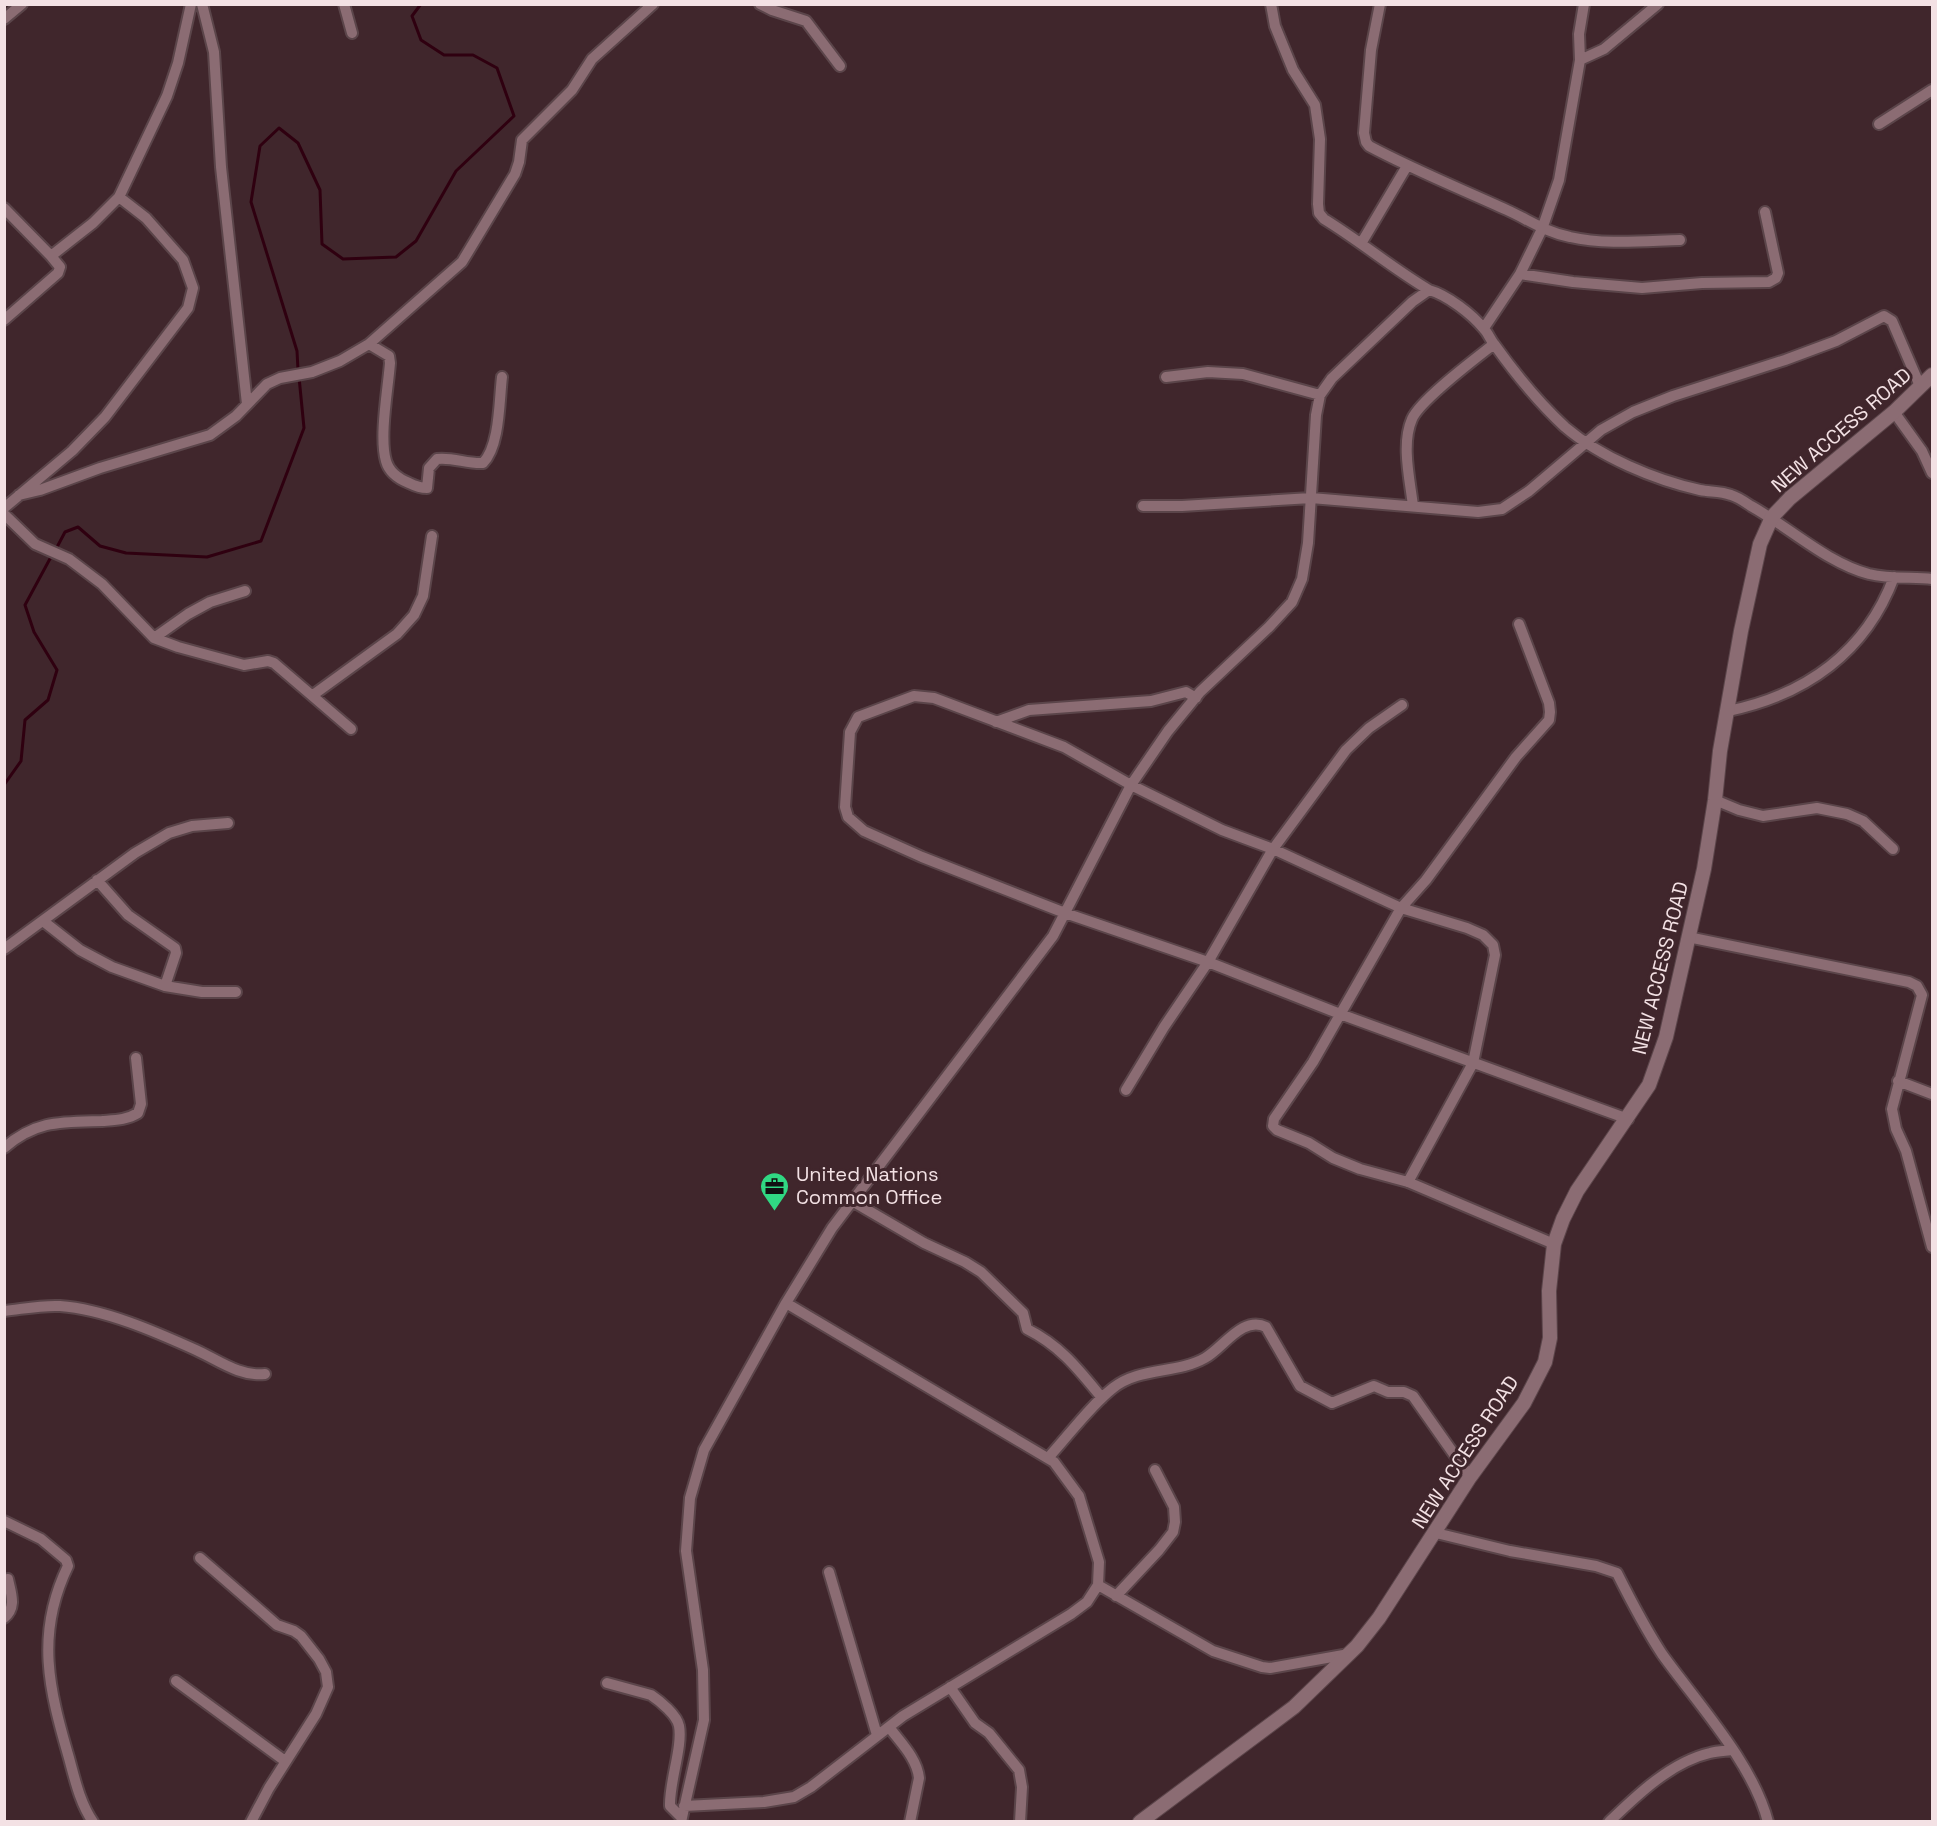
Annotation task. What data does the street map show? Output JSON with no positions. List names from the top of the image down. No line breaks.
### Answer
{"streets":{"main road":["NEW ACCESS ROAD"]},"places":{"office":["United Nations Common Office"]}}
